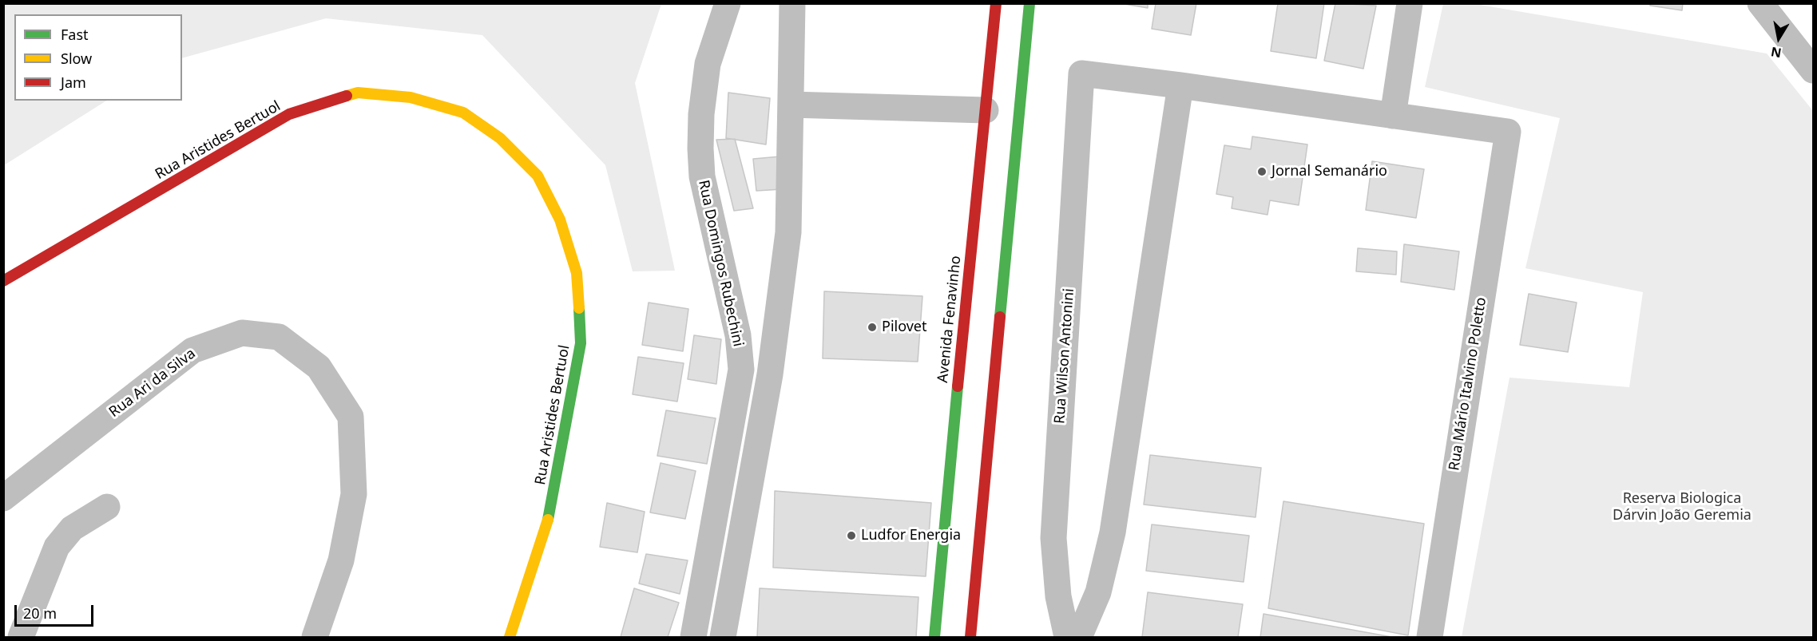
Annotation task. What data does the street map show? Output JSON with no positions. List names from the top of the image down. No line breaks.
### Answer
{"streets":{"street":["Rua Aristides Bertuol","Rua Domingos Rubechini","Avenida Fenavinho","Rua Wilson Antonini","Rua Ari da Silva","Rua Mário Italvino Poletto"]},"parks":["Reserva Biologica Dárvin João Geremia"],"places":["Jornal Semanário","Pilovet","Ludfor Energia"],"legend":["Fast","Slow","Jam"],"scale_bar":"20 m","north":"bottom"}
